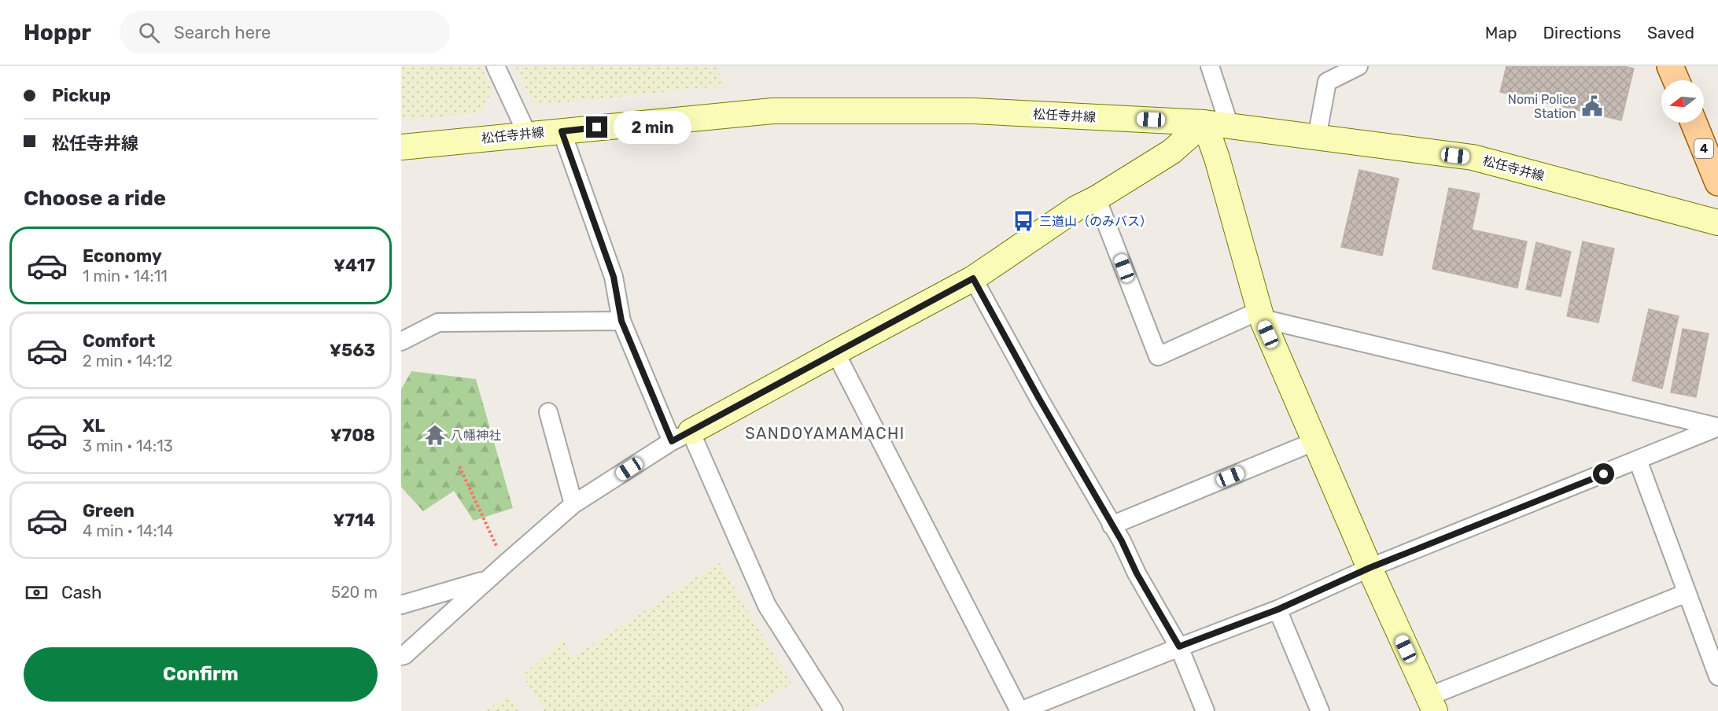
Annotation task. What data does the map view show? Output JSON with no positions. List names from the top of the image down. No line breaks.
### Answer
{"streets":{"main road":["松任寺井線","4"]},"districts":["SANDOYAMAMACHI"],"places":{"public building":["Nomi Police Station"],"bus stop":["三道山（のみバス）"],"temple":["八幡神社"]},"north":"left","page":{"header":"Hoppr","search":"Search here","nav":["Map","Directions","Saved"],"banner":["Pickup","松任寺井線"],"bubble":"2 min","heading":"Choose a ride","list":[{"name":"Economy","note":"1 min · 14:11","value":"¥417"},{"name":"Comfort","note":"2 min · 14:12","value":"¥563"},{"name":"XL","note":"3 min · 14:13","value":"¥708"},{"name":"Green","note":"4 min · 14:14","value":"¥714"}],"pay":["Cash","520 m"],"buttons":"Confirm"}}
